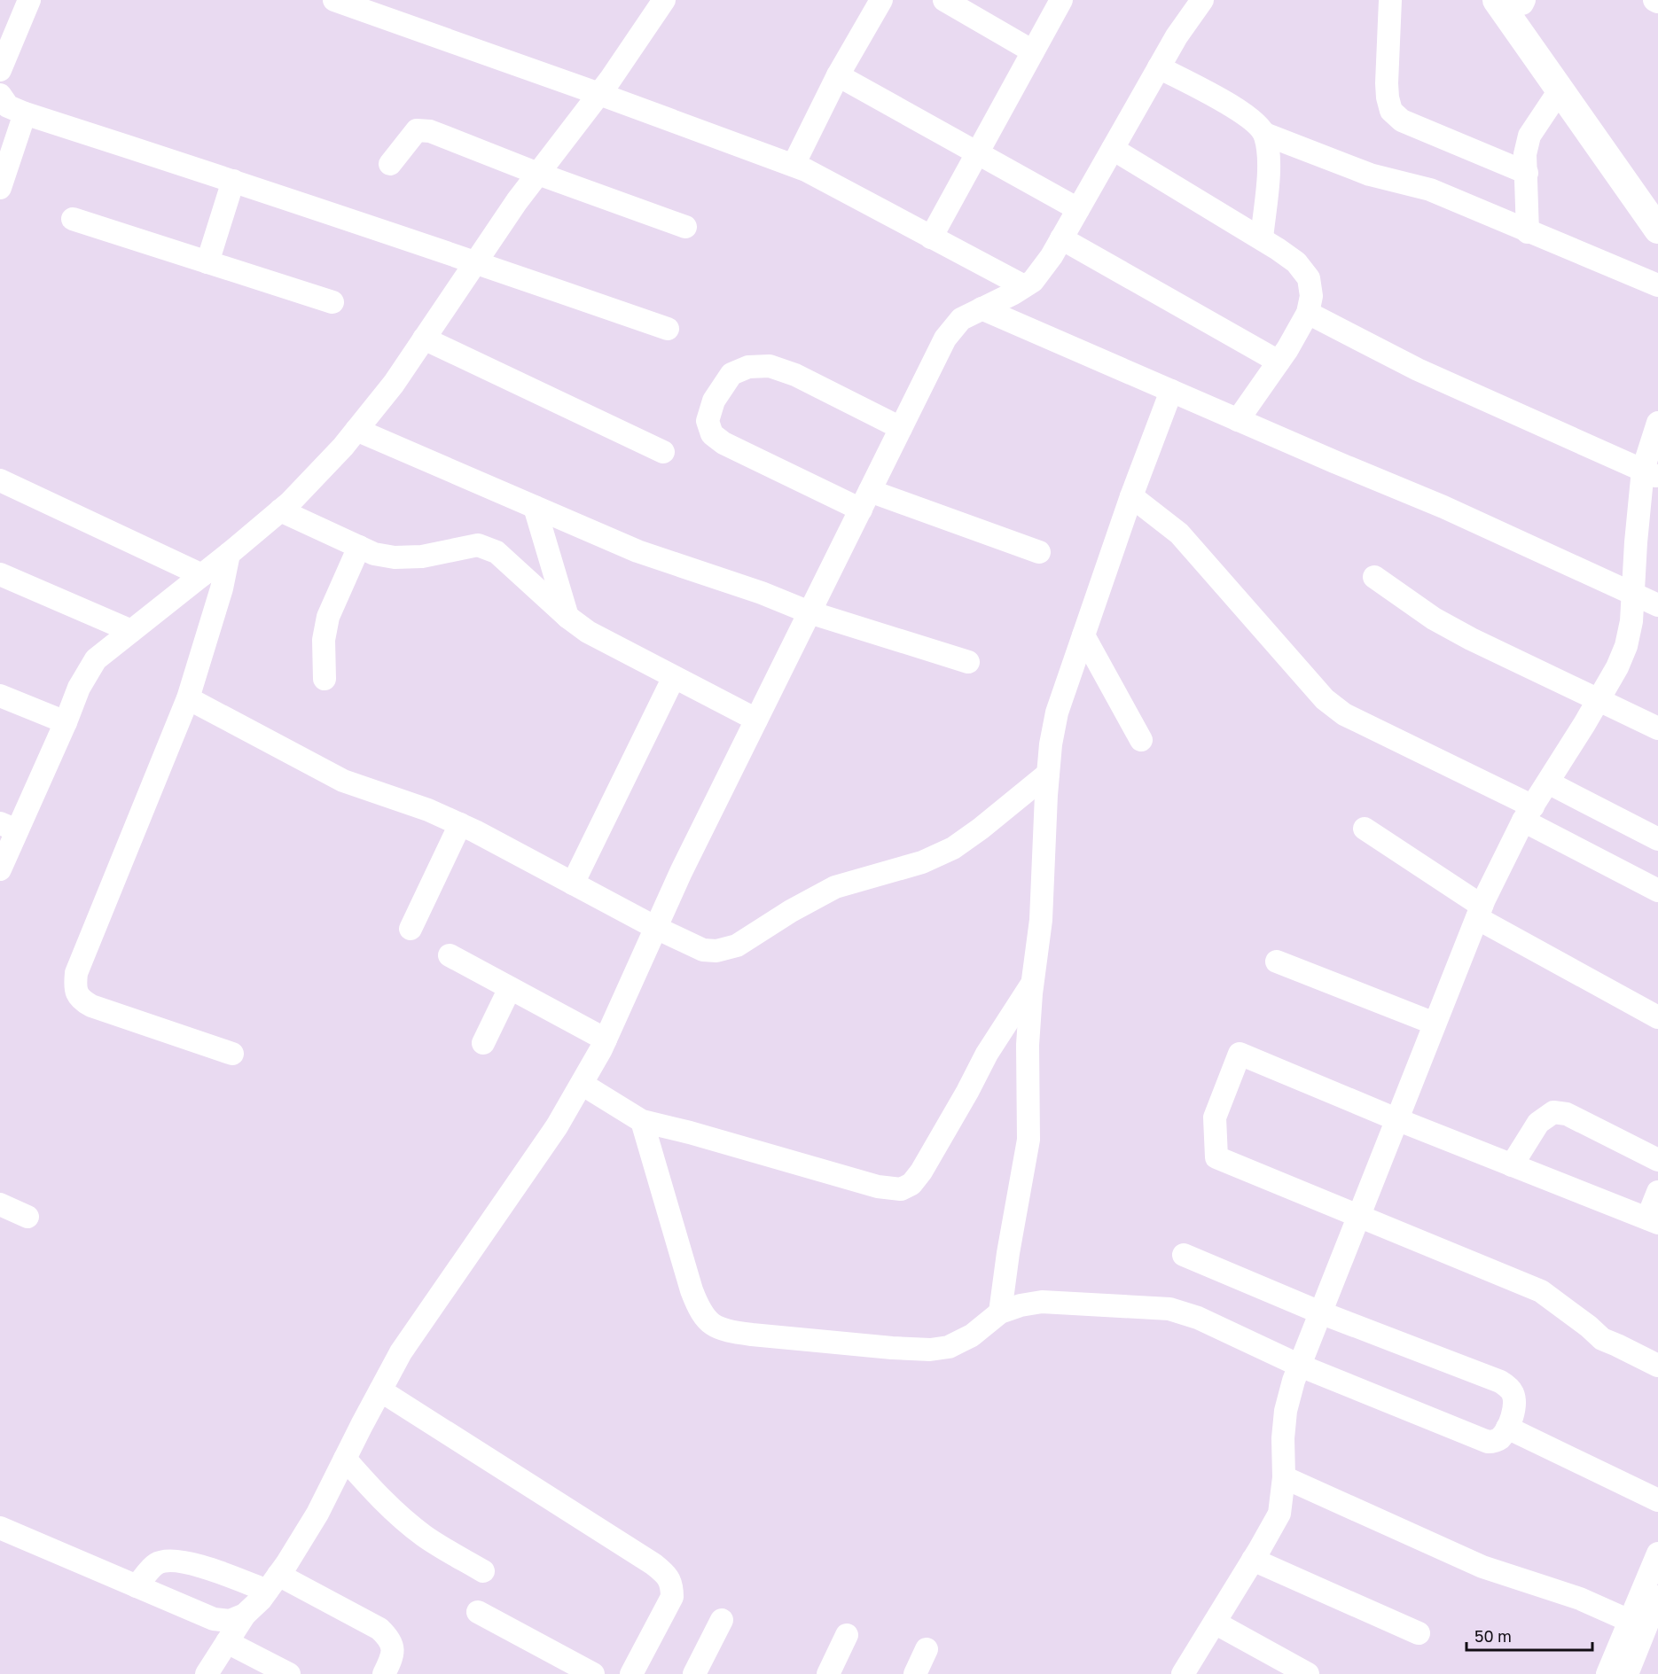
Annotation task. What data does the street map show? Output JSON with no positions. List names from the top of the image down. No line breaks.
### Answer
{"scale_bar":"50 m"}
